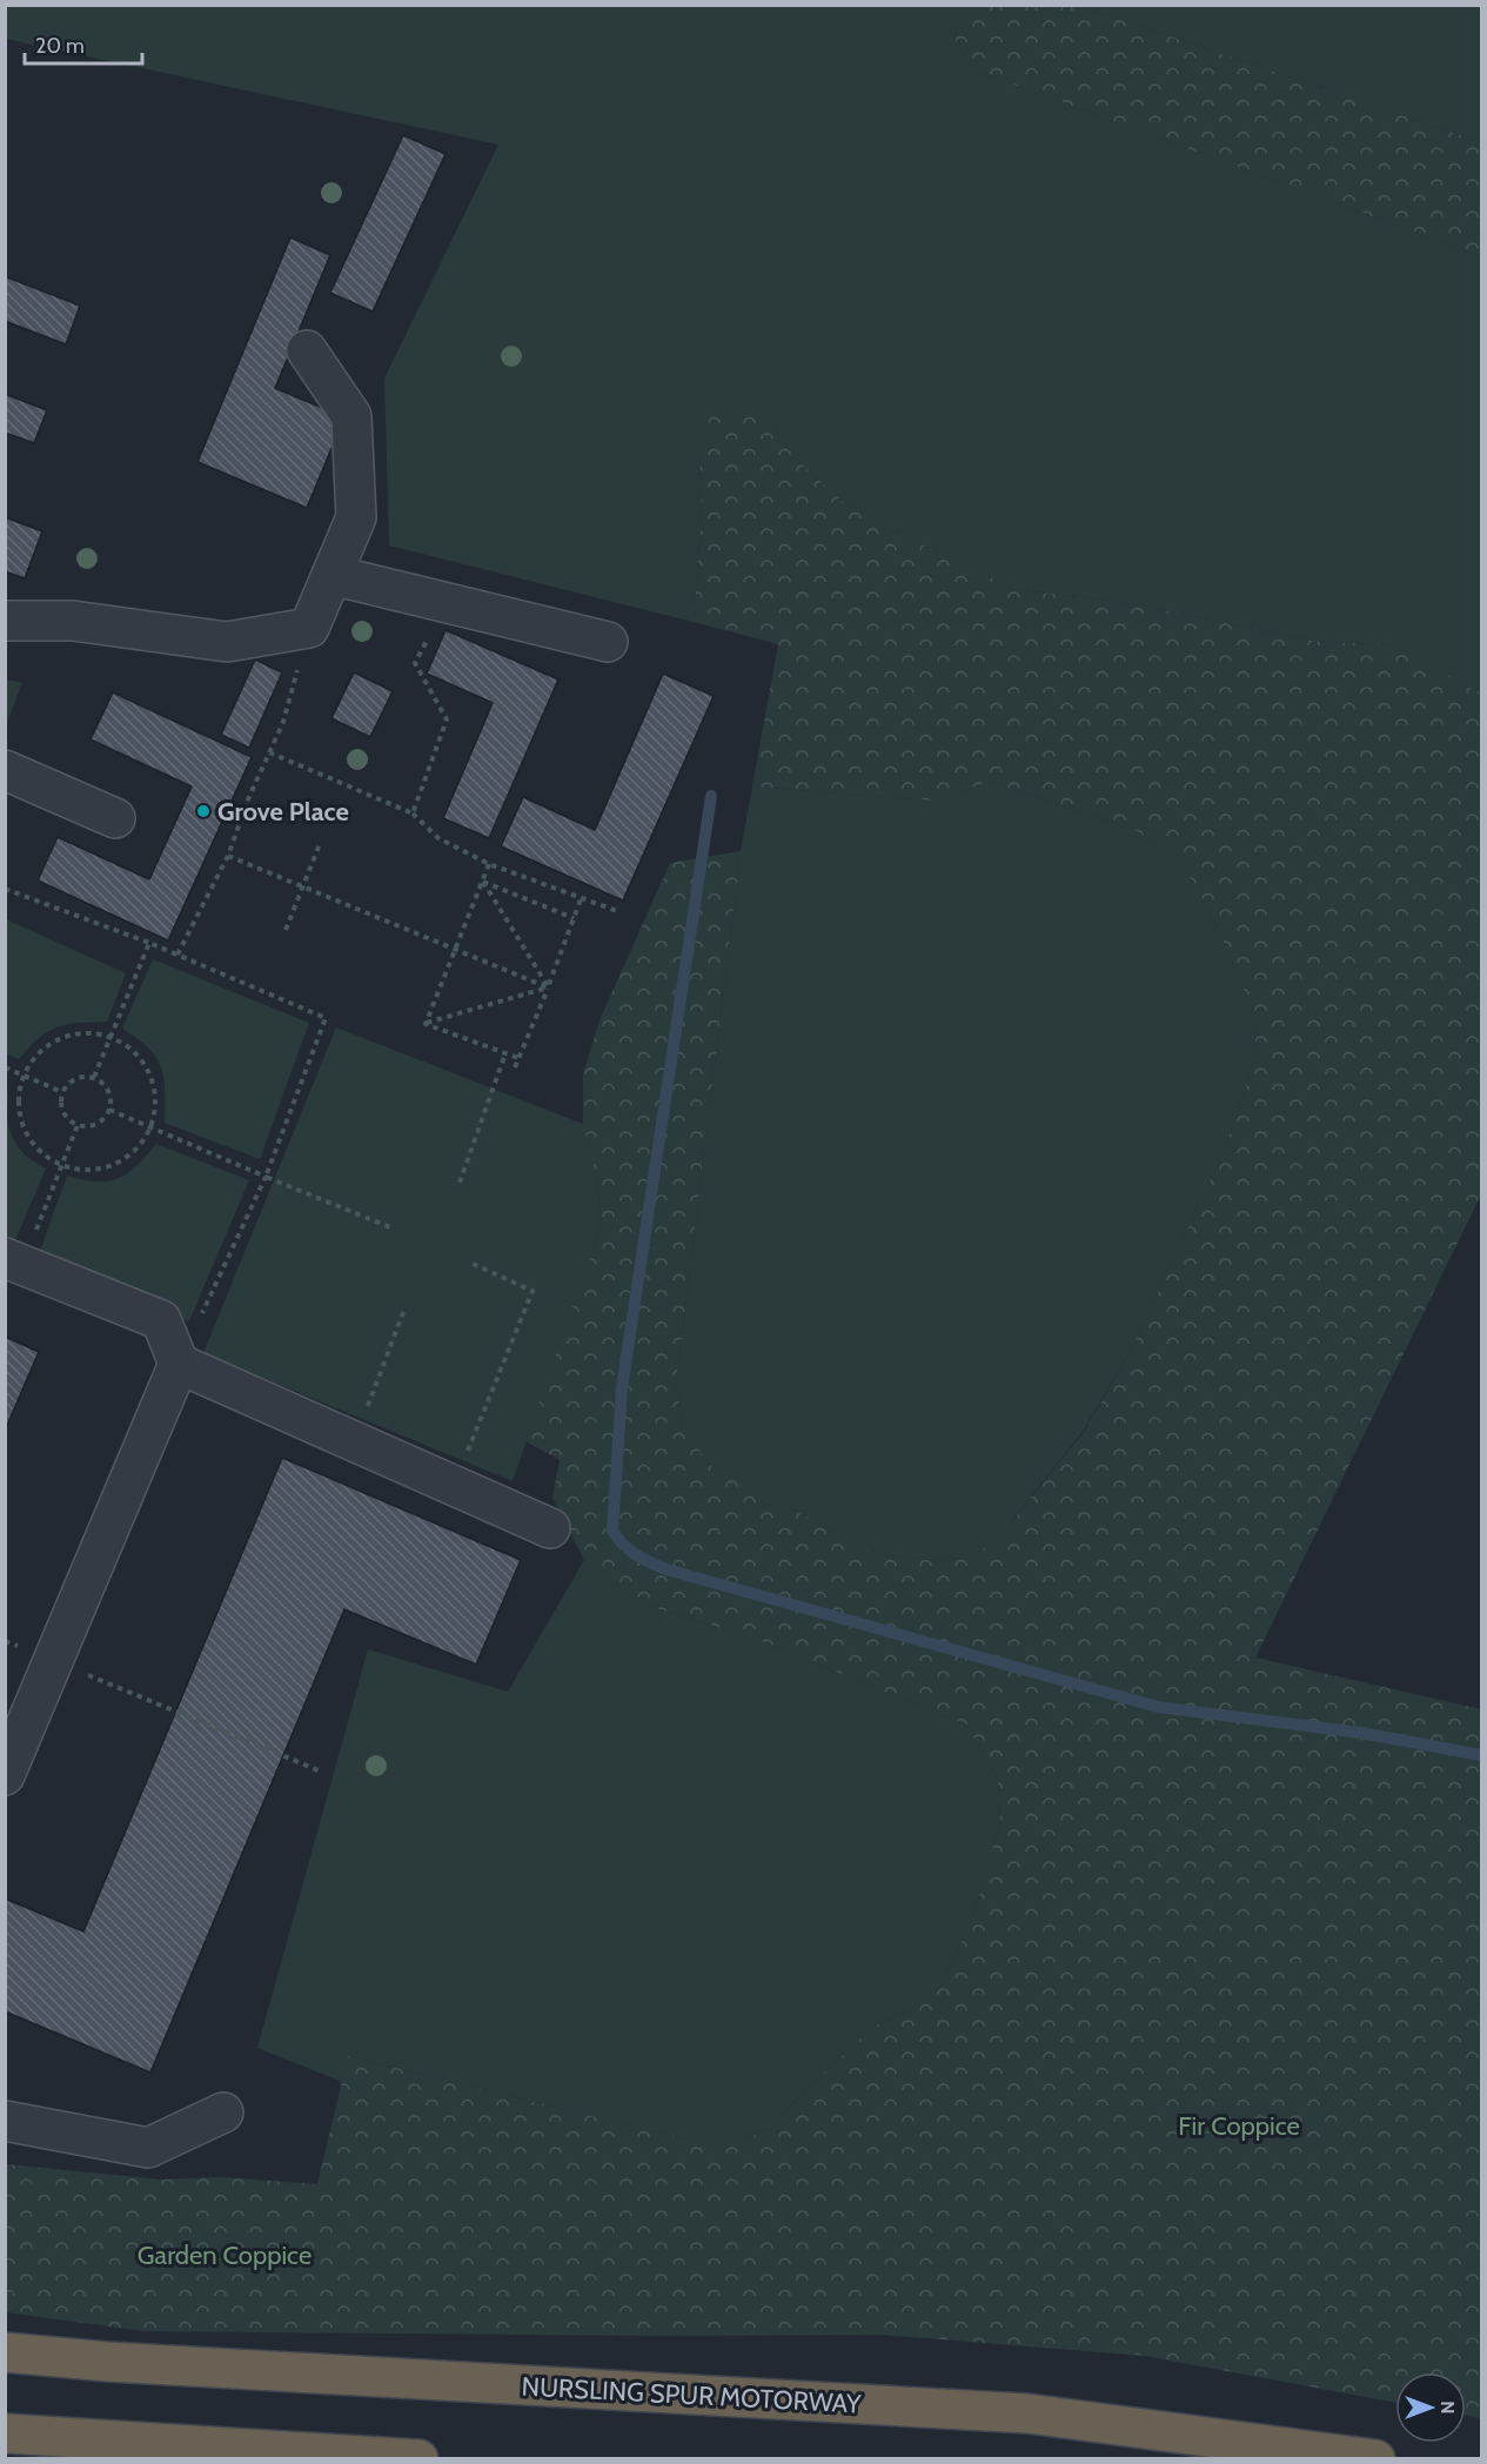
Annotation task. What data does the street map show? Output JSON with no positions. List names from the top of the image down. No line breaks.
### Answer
{"streets":{"highway":["NURSLING SPUR MOTORWAY"]},"parks":["Fir Coppice","Garden Coppice"],"places":["Grove Place"],"scale_bar":"20 m","north":"right"}
